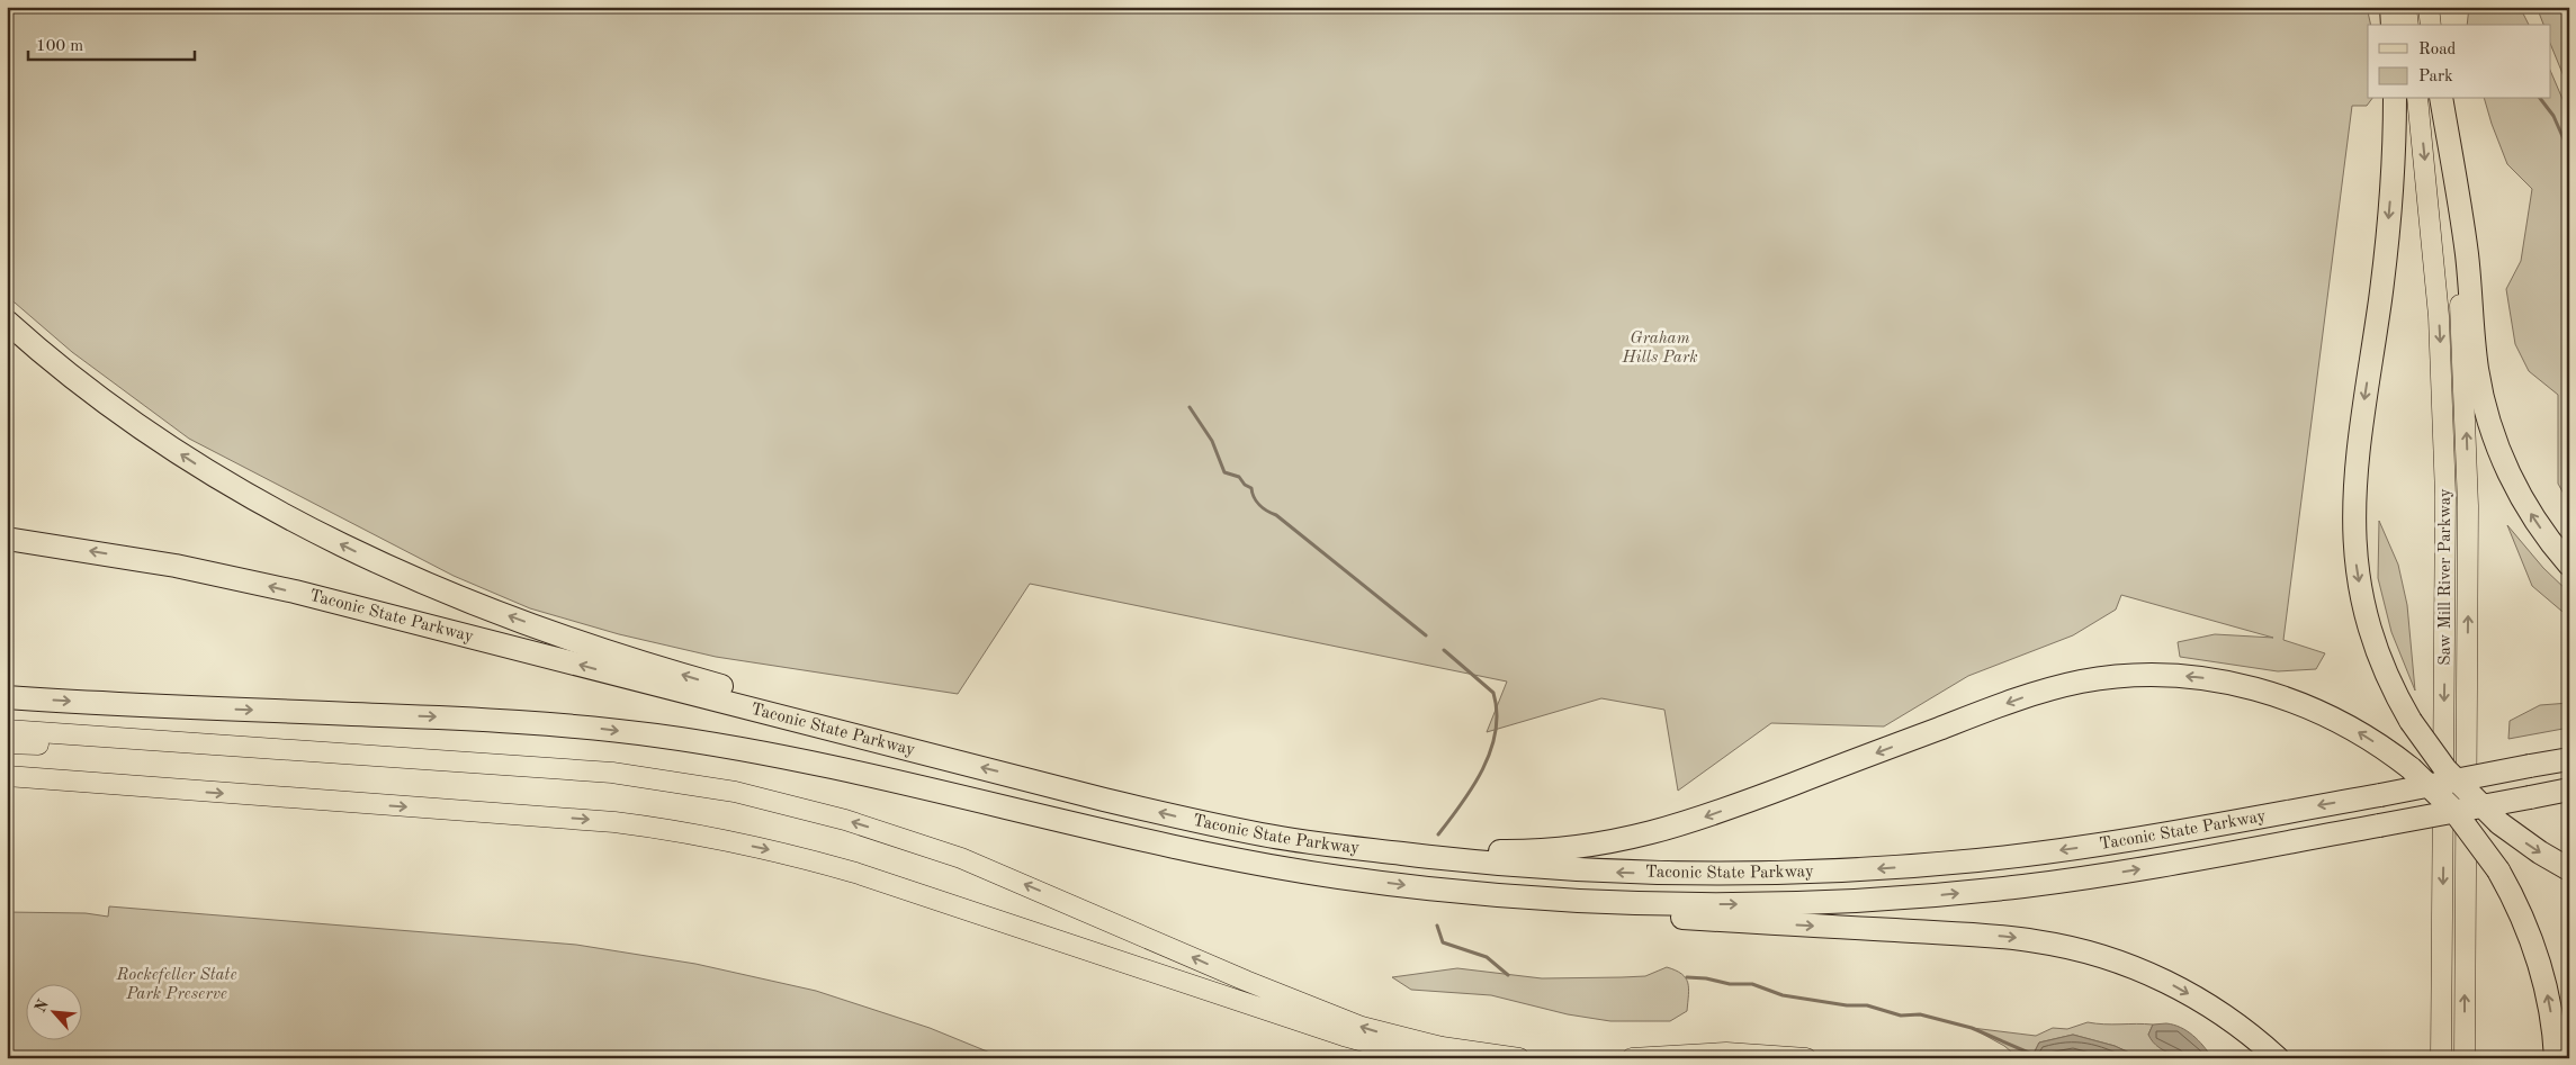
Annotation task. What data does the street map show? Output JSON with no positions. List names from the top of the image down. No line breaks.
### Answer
{"streets":{"highway":["Taconic State Parkway"],"main road":["Saw Mill River Parkway"]},"parks":["Graham Hills Park","Rockefeller State Park Preserve"],"legend":["Road","Park"],"scale_bar":"100 m","north":"top left"}
